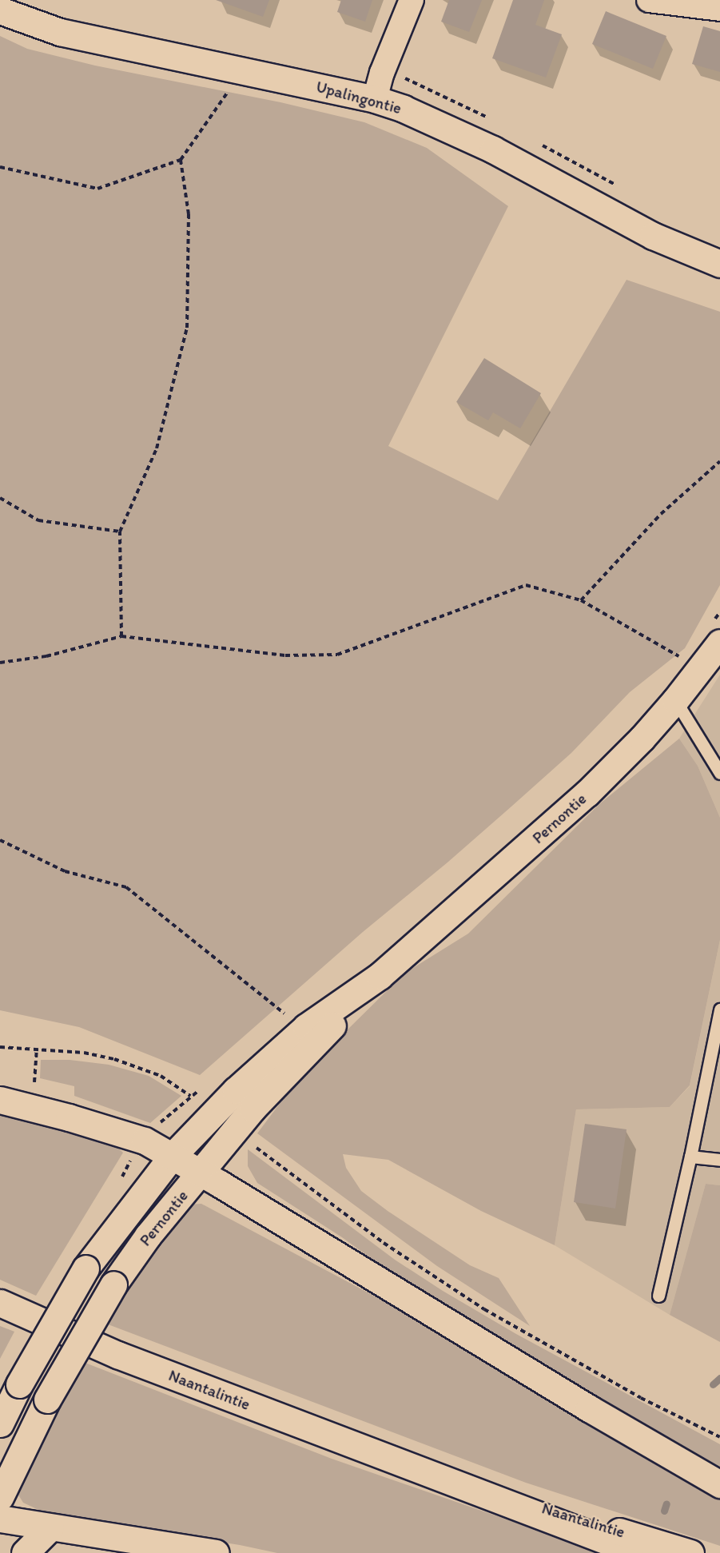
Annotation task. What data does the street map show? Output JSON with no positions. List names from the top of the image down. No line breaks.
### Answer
{"streets":{"street":["Upalingontie","Pernontie","Naantalintie"]}}
